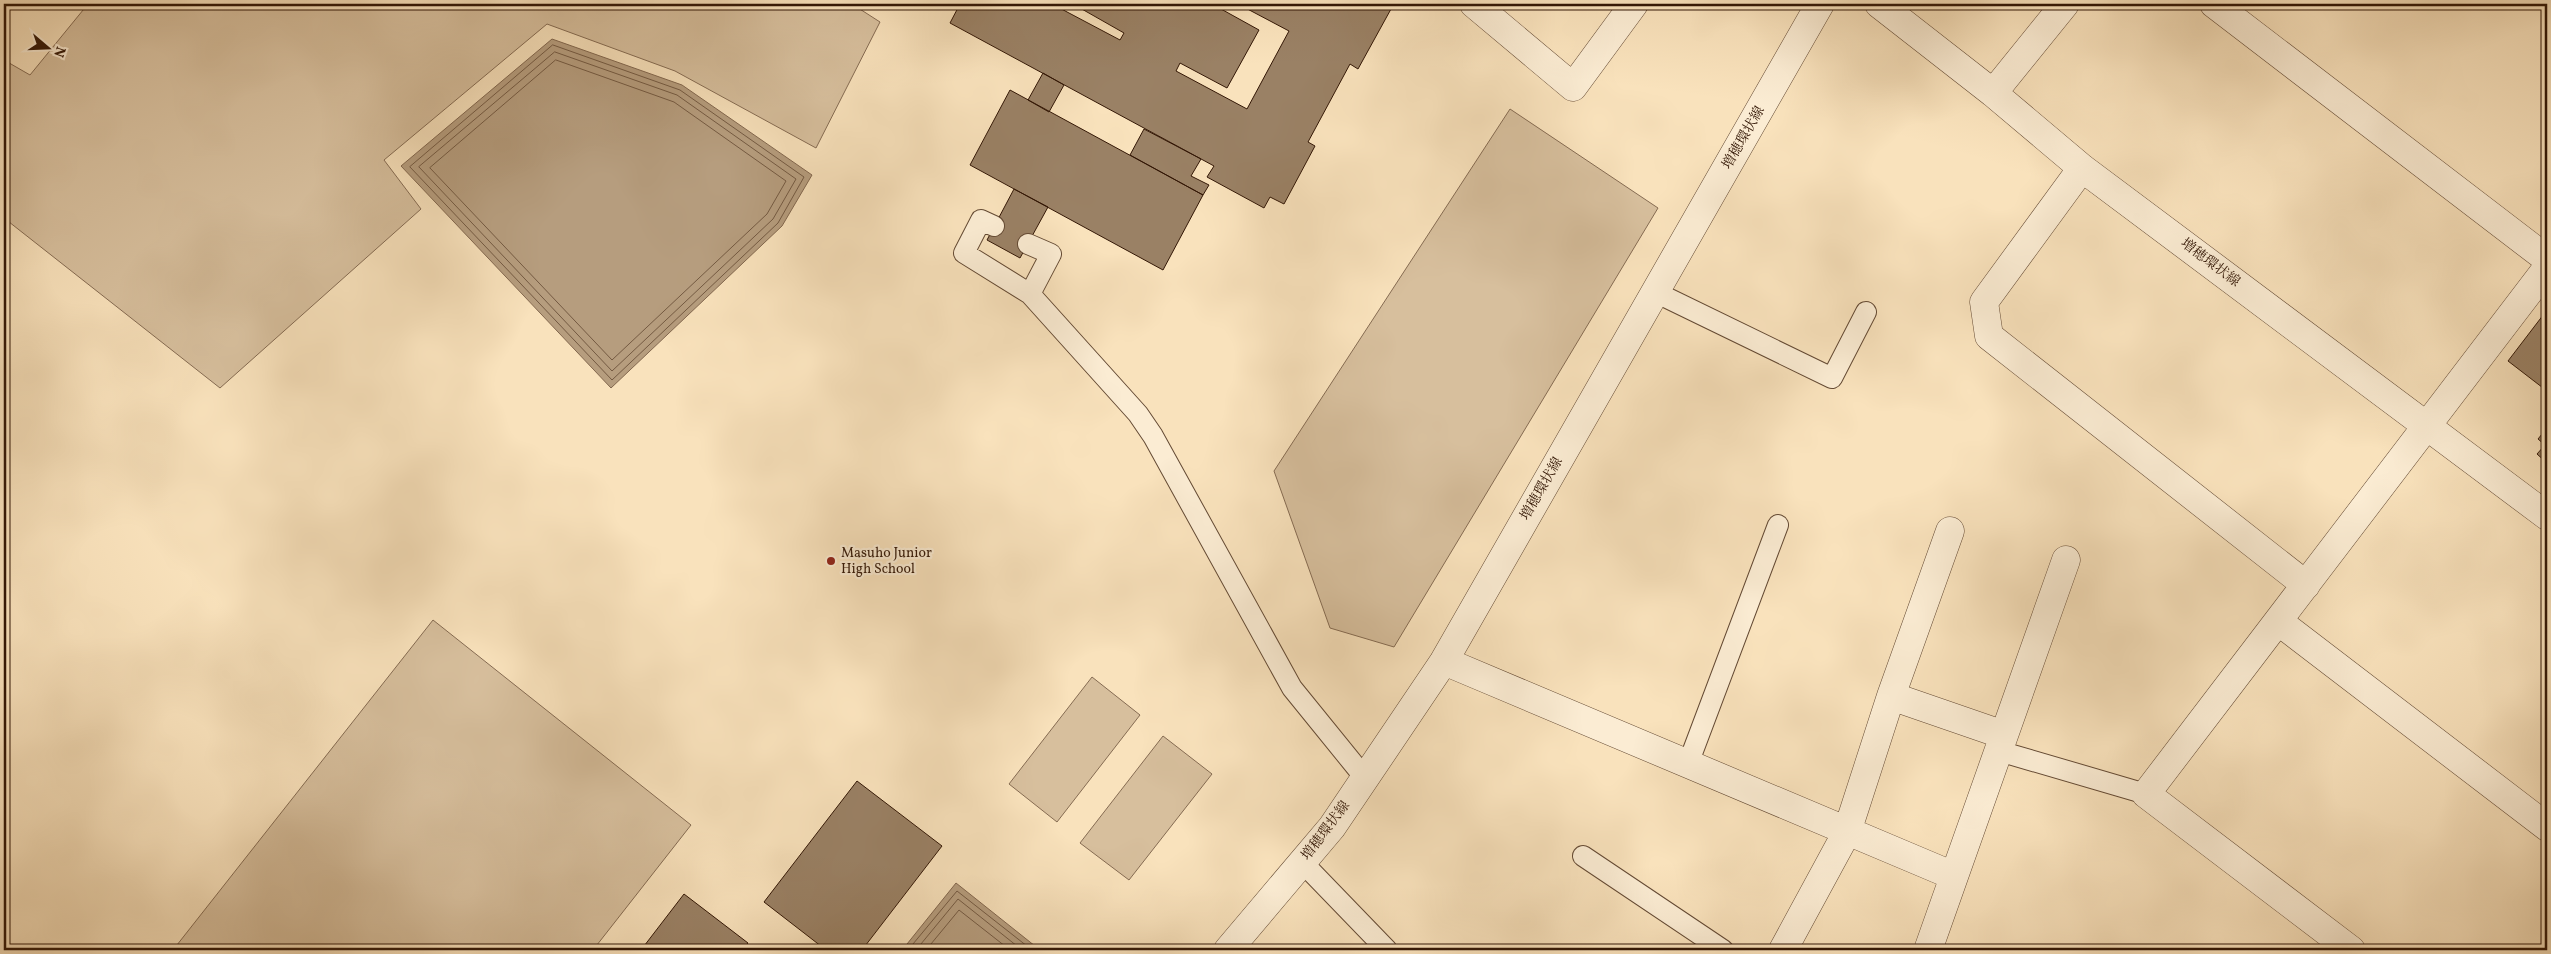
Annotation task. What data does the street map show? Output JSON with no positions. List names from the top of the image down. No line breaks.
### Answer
{"streets":{"street":["増穂環状線"]},"places":["Masuho Junior High School"],"north":"right"}
